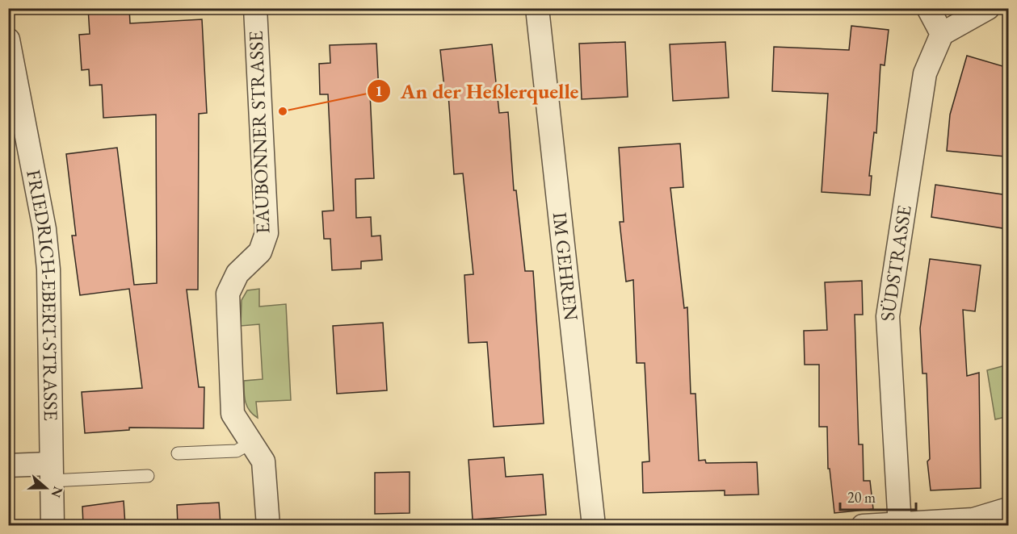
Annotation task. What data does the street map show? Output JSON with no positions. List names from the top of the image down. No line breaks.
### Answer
{"streets":{"street":["EAUBONNER STRASSE","SÜDSTRASSE","IM GEHREN","FRIEDRICH-EBERT-STRASSE"]},"places":["An der Heßlerquelle"],"scale_bar":"20 m","north":"right"}
